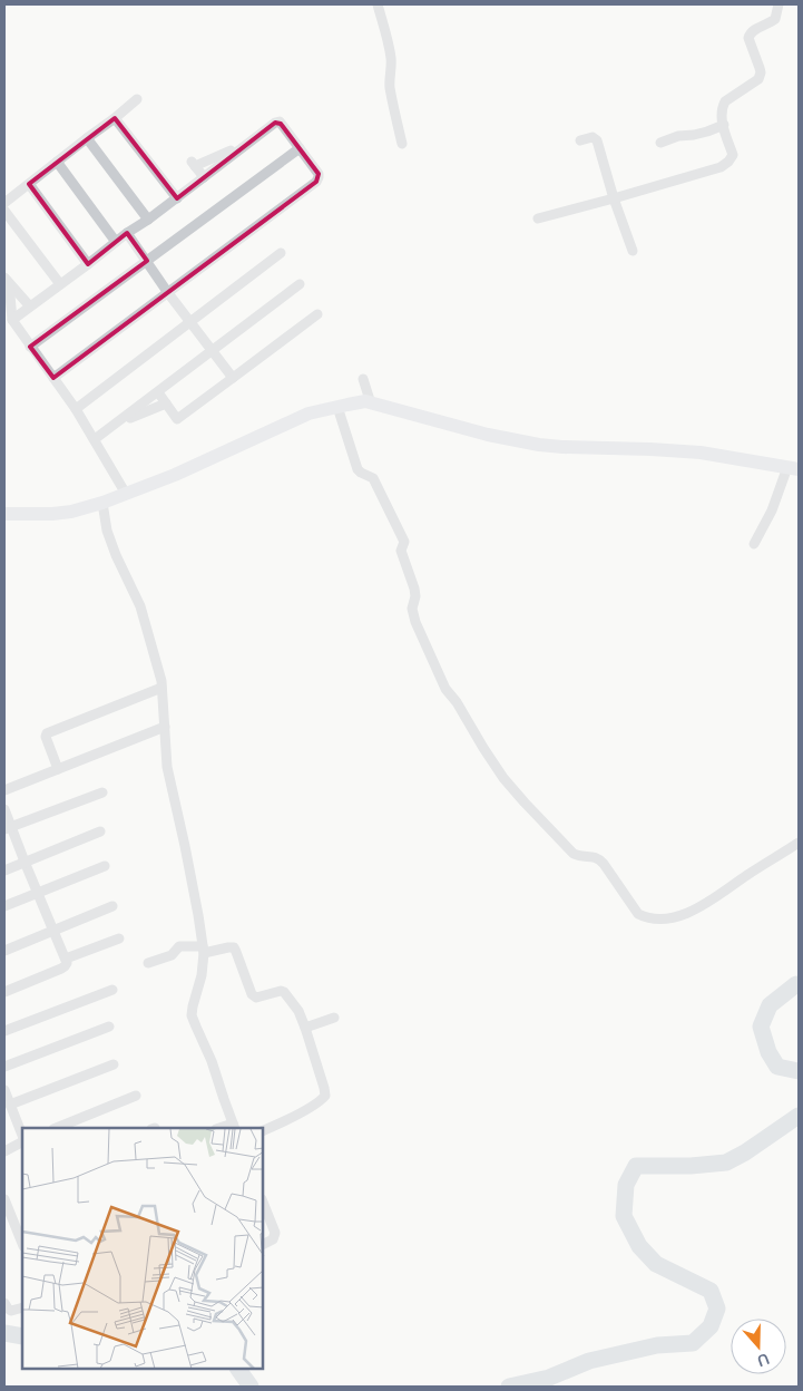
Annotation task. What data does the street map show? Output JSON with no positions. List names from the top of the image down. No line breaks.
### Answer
{"north":"bottom"}
